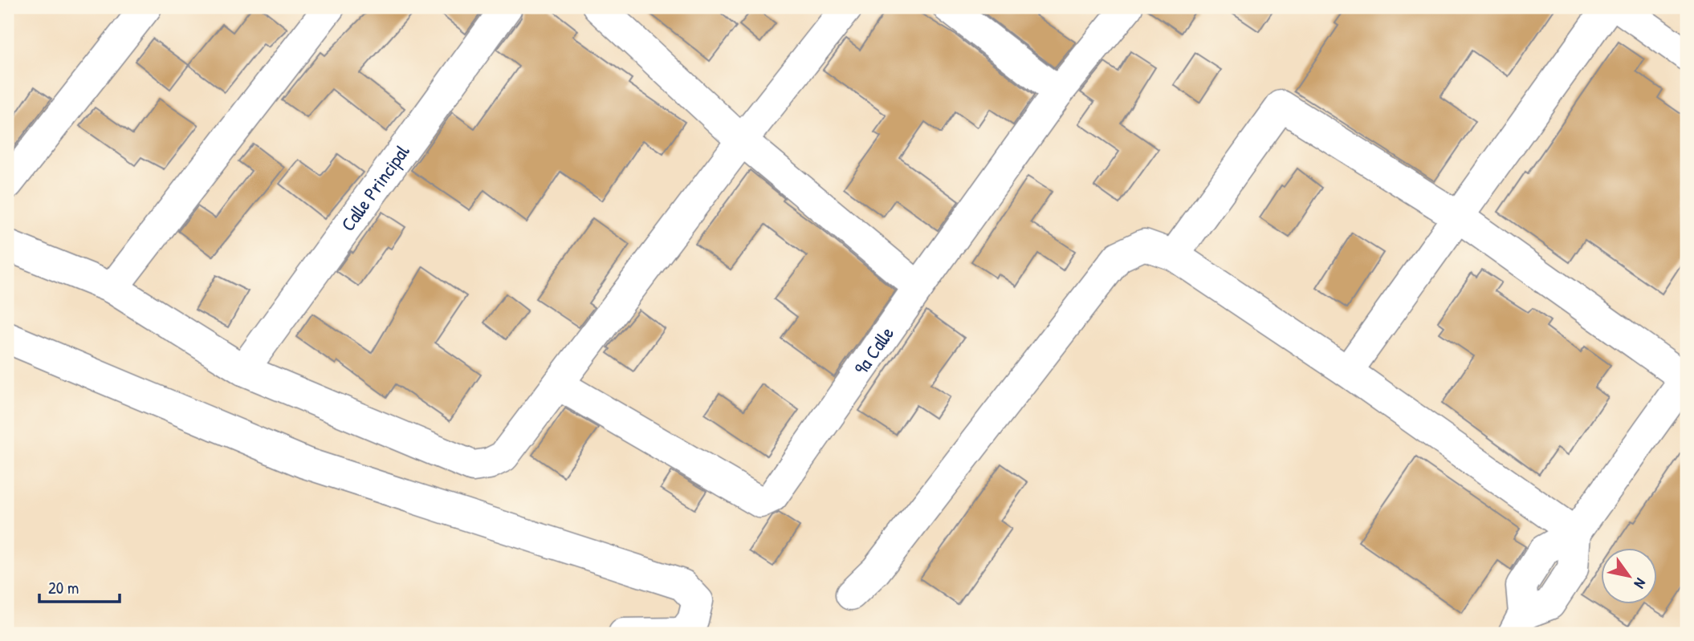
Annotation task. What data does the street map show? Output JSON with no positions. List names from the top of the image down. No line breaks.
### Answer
{"streets":{"street":["Calle Principal","9a Calle"]},"scale_bar":"20 m","north":"bottom right"}
